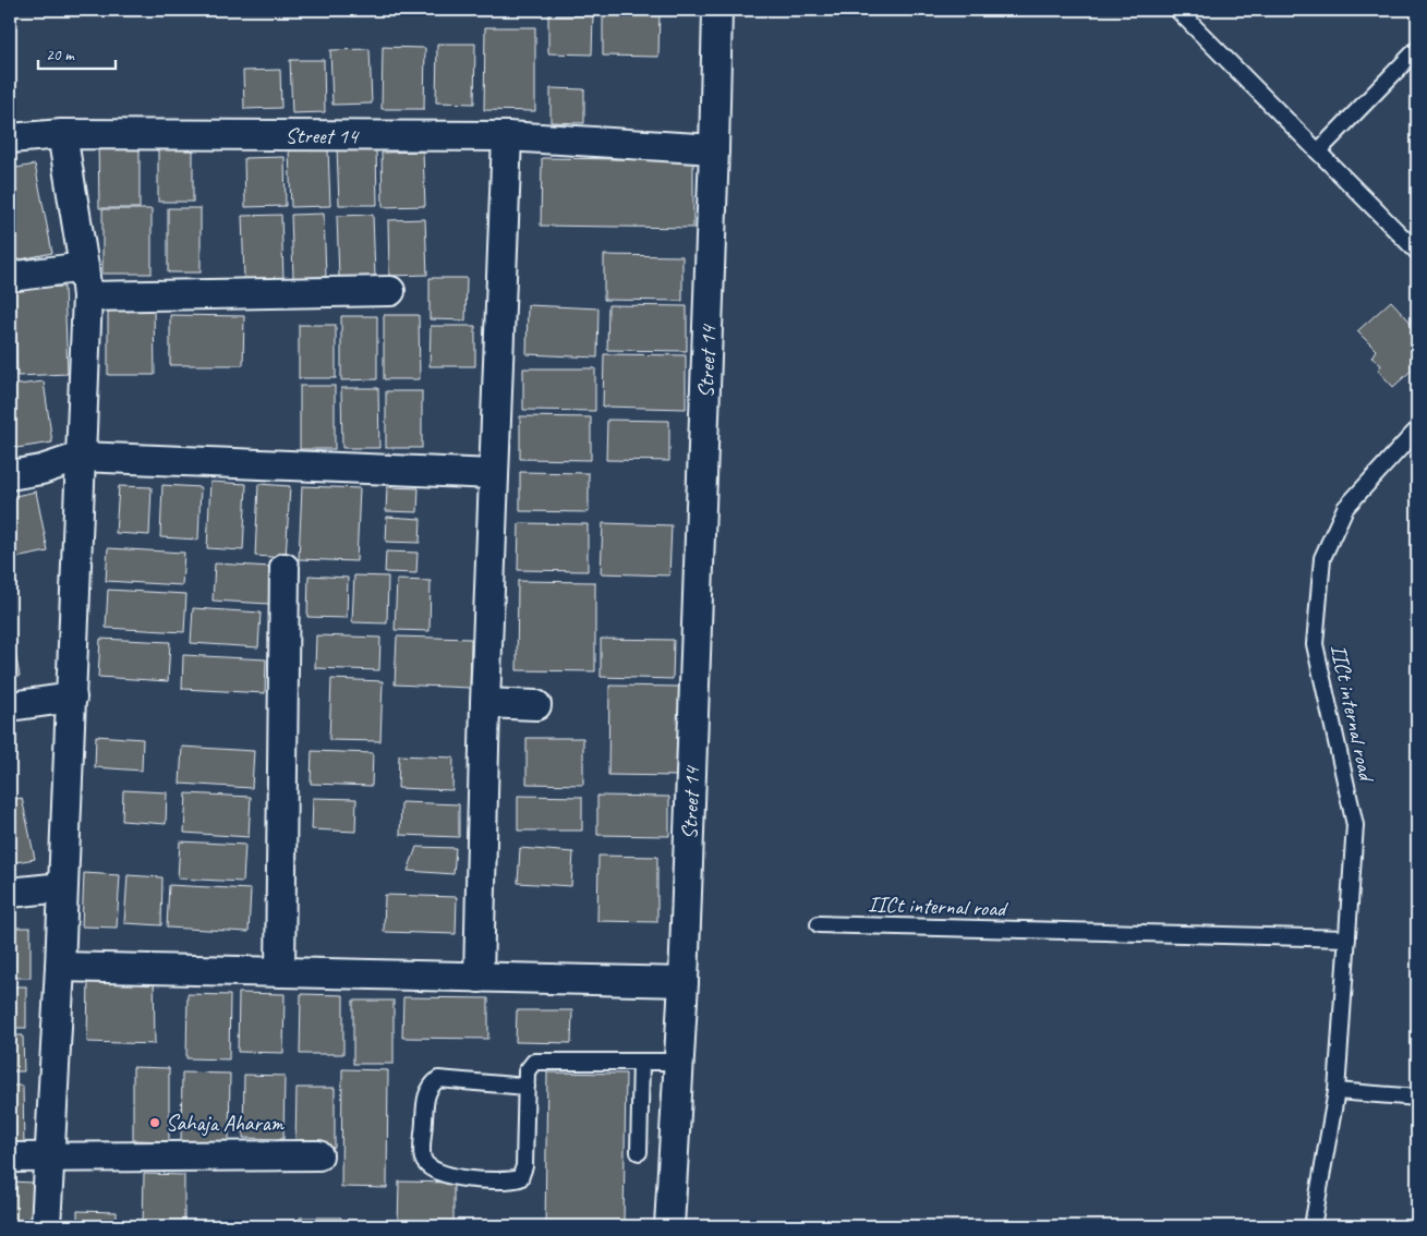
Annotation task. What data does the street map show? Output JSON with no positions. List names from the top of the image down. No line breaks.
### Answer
{"streets":{"street":["Street 14"],"lane":["IICt internal road"]},"places":["Sahaja Aharam"],"scale_bar":"20 m"}
